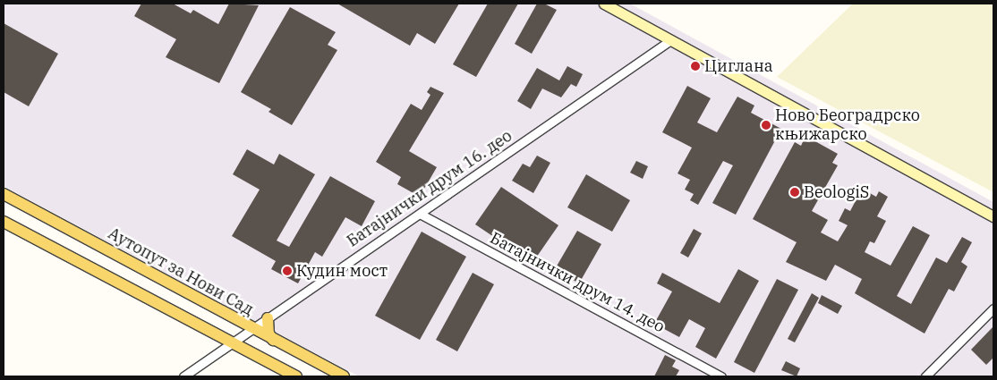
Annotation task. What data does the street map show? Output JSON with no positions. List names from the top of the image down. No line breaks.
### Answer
{"streets":{"main road":["Аутопут за Нови Сад"],"street":["Батајнички друм 16. део","Батајнички друм 14. део"]},"crossings":[["Батајнички друм 16. део","Аутопут за Нови Сад"],["Батајнички друм 16. део","Батајнички друм 14. део"]],"places":["Циглана","Ново Београдрско књижарско","BeologiS","Кудин мост"]}
